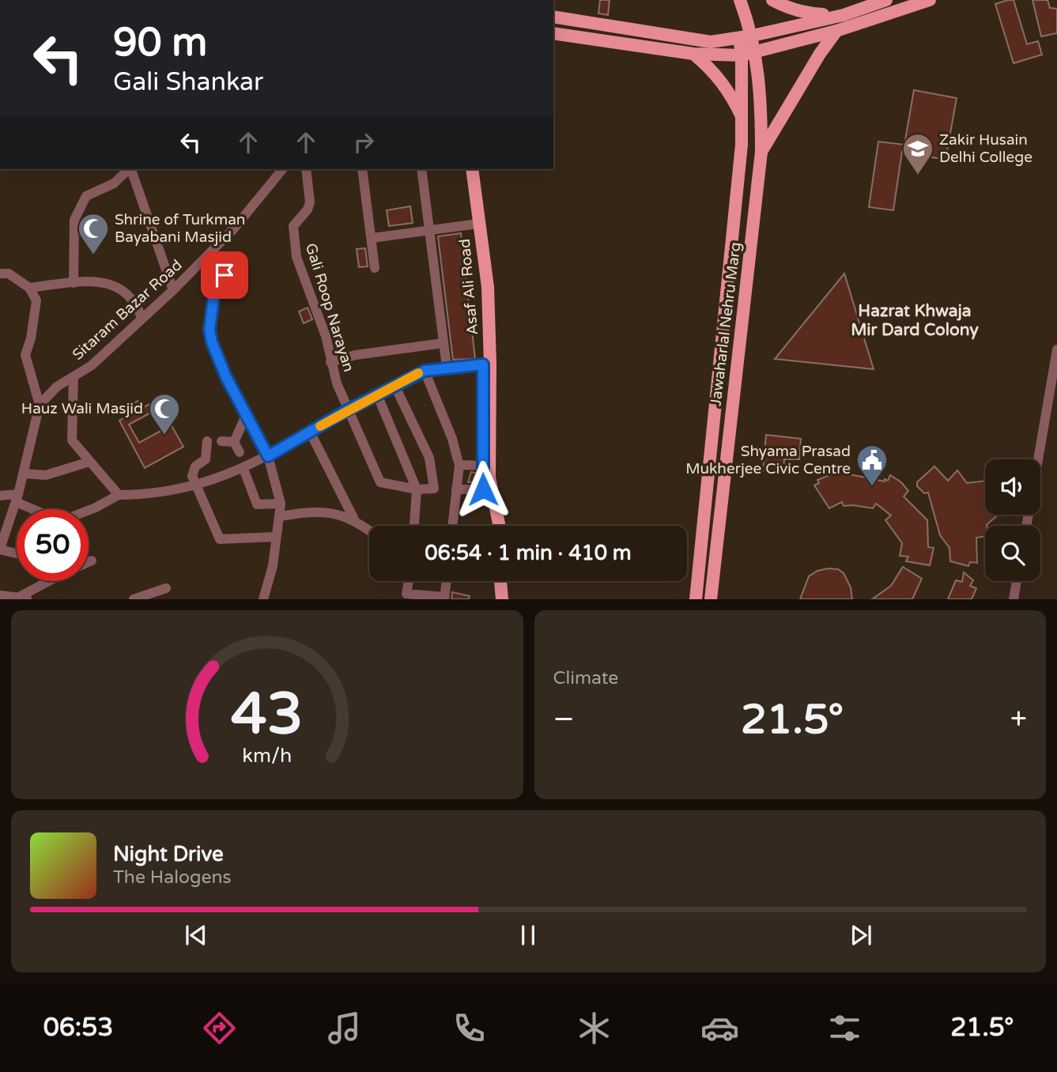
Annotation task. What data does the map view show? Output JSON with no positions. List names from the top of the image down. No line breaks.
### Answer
{"streets":{"main road":["Asaf Ali Road","Jawaharlal Nehru Marg"],"street":["Gali Roop Narayan","Sitaram Bazar Road"]},"districts":["Hazrat Khwaja Mir Dard Colony"],"places":{"school or university":["Zakir Husain Delhi College"],"mosque":["Shrine of Turkman Bayabani Masjid","Hauz Wali Masjid"],"public building":["Shyama Prasad Mukherjee Civic Centre"]},"page":{"turn":["90 m","Gali Shankar"],"limit":"50","trip":"06:54 · 1 min · 410 m","tile":"Climate","heat":["−","21.5°","+"],"song":["Night Drive","The Halogens"],"tabs":["06:53","21.5°"],"gauge":["43","km/h"]}}
